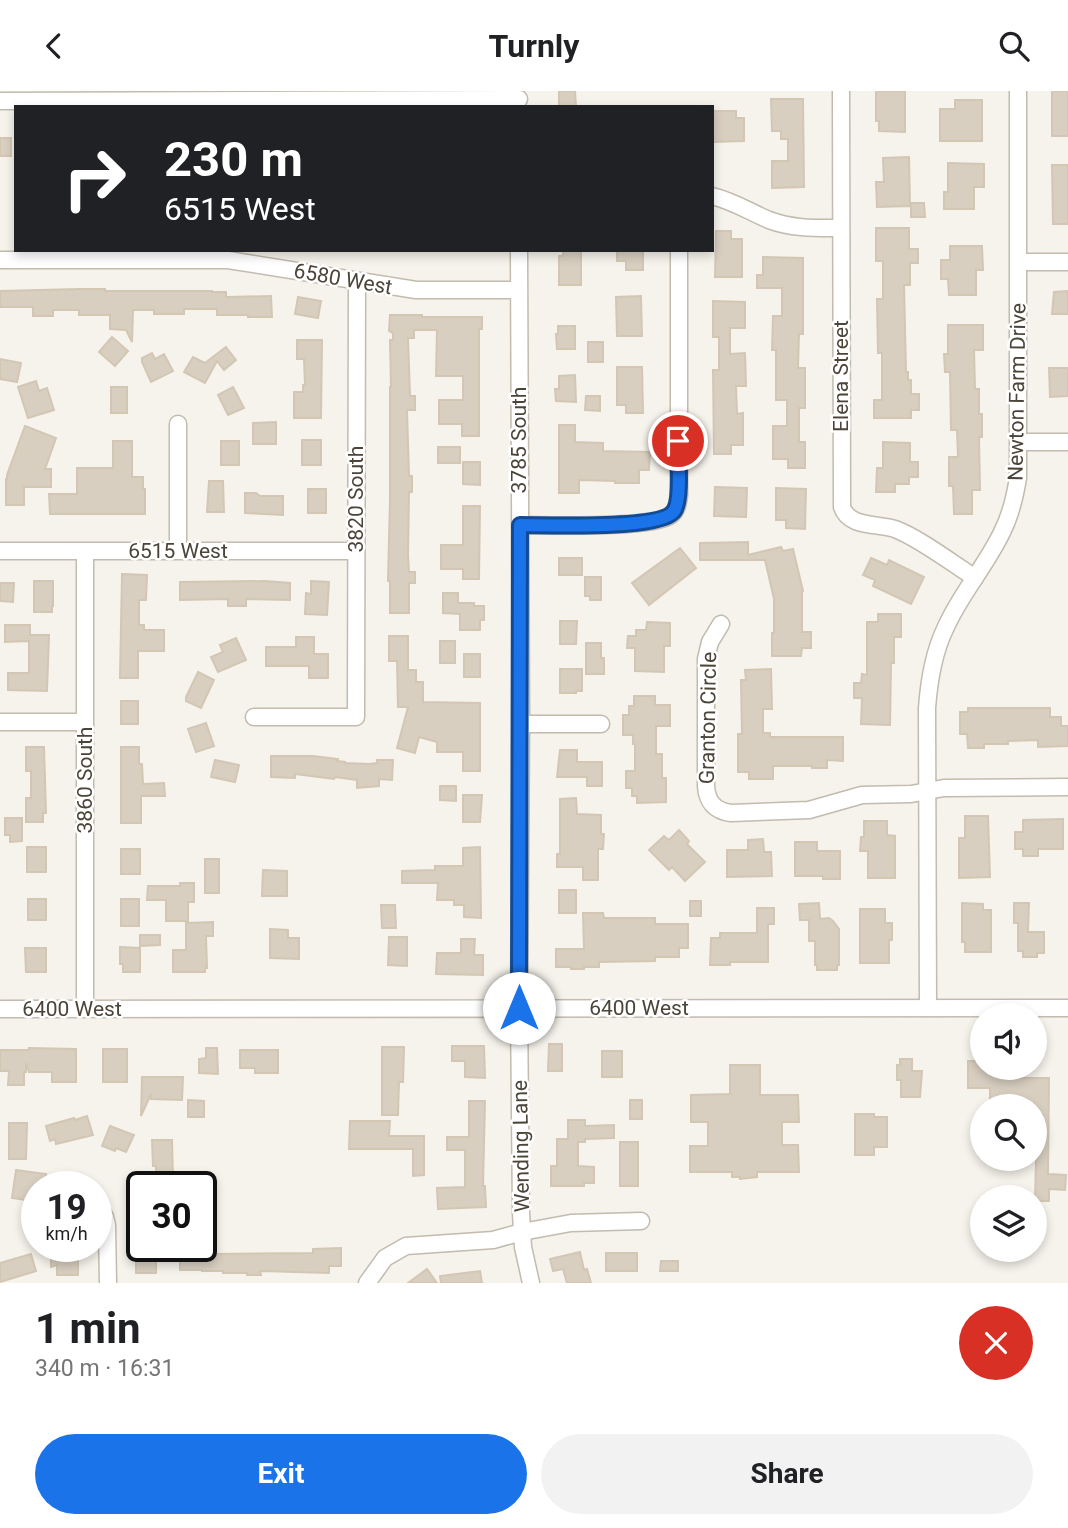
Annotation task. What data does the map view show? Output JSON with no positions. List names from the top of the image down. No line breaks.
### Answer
{"streets":{"street":["6580 West","Elena Street","Newton Farm Drive","3785 South","3820 South","6515 West","Granton Circle","3860 South","6400 West","Wending Lane"]},"crossings":[["6580 West","3785 South"],["6580 West","3820 South"],["Elena Street","Newton Farm Drive"],["Newton Farm Drive","Granton Circle"],["Newton Farm Drive","6400 West"],["3785 South","6400 West"],["3785 South","Wending Lane"],["3820 South","6515 West"],["6515 West","3860 South"],["3860 South","6400 West"],["6400 West","Wending Lane"]],"page":{"header":"Turnly","turn":["230 m","6515 West"],"speed":"19 km/h","limit":"30","heading":["1 min","340 m · 16:31"],"buttons":["Exit","Share"]}}
